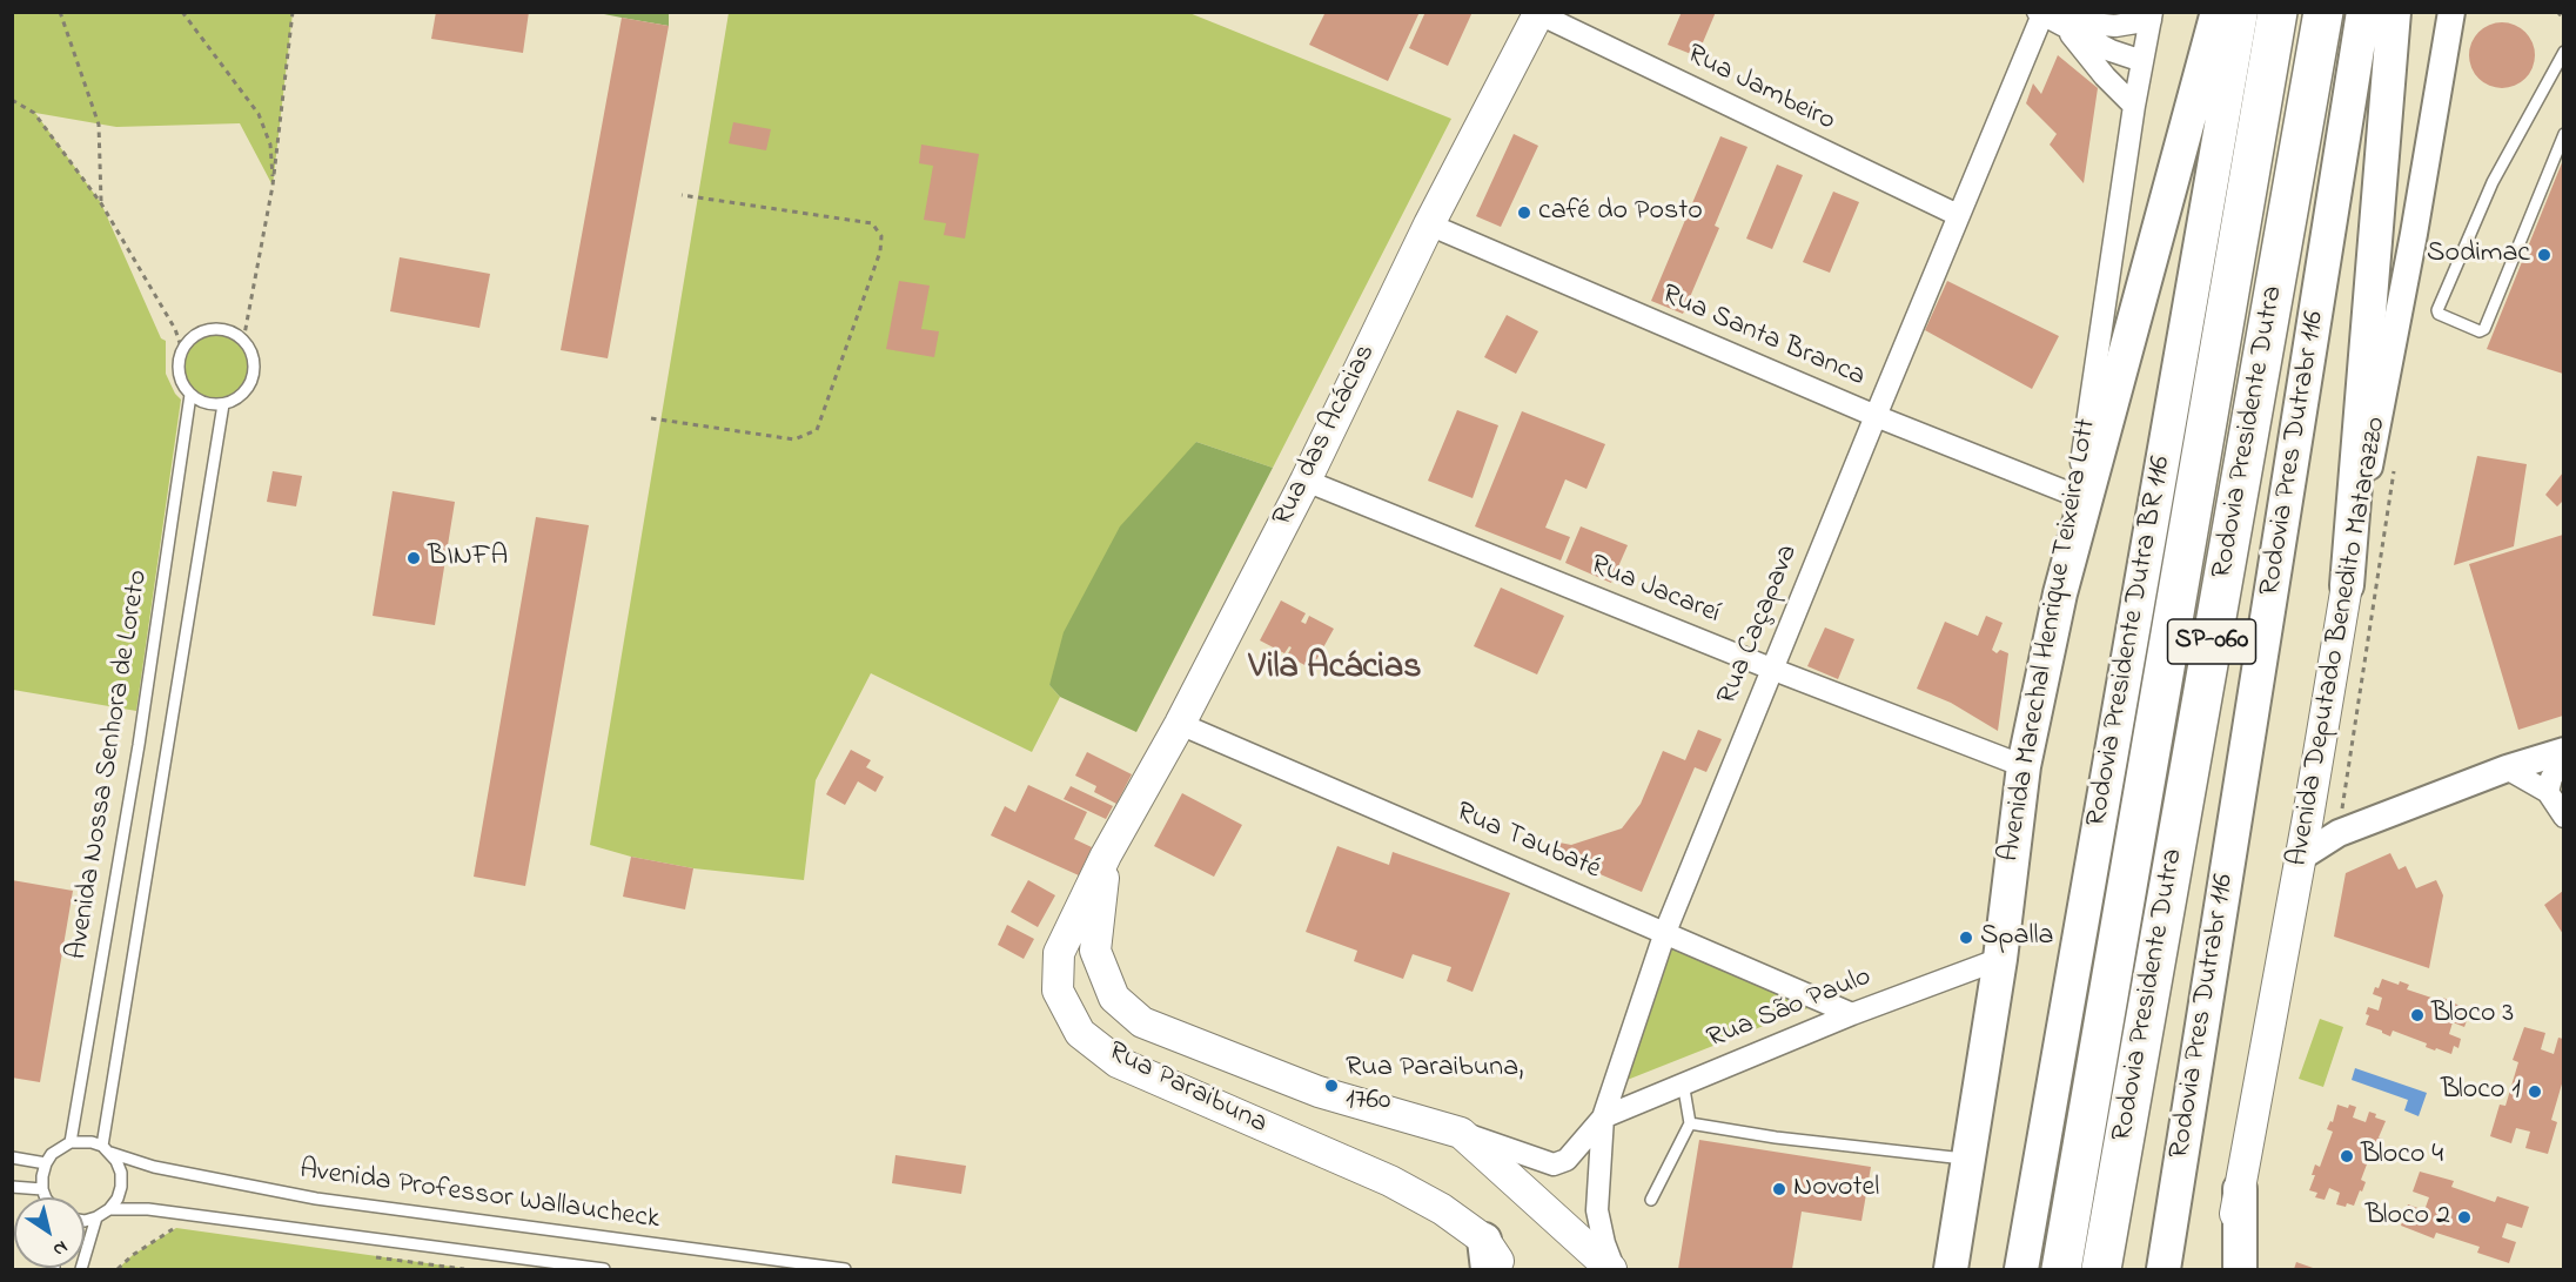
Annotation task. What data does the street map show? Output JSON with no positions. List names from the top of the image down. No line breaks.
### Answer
{"streets":{"highway":["Rodovia Presidente Dutra","SP-060"],"main road":["Rua das Acácias","Rodovia Pres Dutrabr 116","Avenida Marechal Henrique Teixeira Lott","Rodovia Presidente Dutra BR 116","Avenida Deputado Benedito Matarazzo","Rua Paraibuna"],"street":["Rua Jambeiro","Rua Santa Branca","Rua Jacareí","Rua Caçapava","Rua Taubaté","Rua São Paulo"],"lane":["Avenida Nossa Senhora de Loreto","Avenida Professor Wallaucheck"]},"crossings":[["Rua Jambeiro","Rua das Acácias"],["Rua Jambeiro","Rua Caçapava"],["Rua Santa Branca","Rua das Acácias"],["Rua Santa Branca","Rua Caçapava"],["Rua Santa Branca","Avenida Marechal Henrique Teixeira Lott"],["Rua das Acácias","Rua Jacareí"],["Rua das Acácias","Rua Taubaté"],["Rua das Acácias","Rua Paraibuna"],["Rua Jacareí","Rua Caçapava"],["Rua Jacareí","Avenida Marechal Henrique Teixeira Lott"],["Rua Caçapava","Rua Taubaté"],["Rua Caçapava","Rua São Paulo"],["Rua Caçapava","Rua Paraibuna"],["Avenida Marechal Henrique Teixeira Lott","Rua São Paulo"],["Avenida Nossa Senhora de Loreto","Avenida Professor Wallaucheck"],["Rua Taubaté","Rua São Paulo"],["Rua São Paulo","Rua Paraibuna"]],"districts":["Vila Acácias"],"places":["café do Posto","Sodimac","BINFA","Spalla","Bloco 3","Rua Paraibuna, 1760","Bloco 1","Bloco 4","Novotel","Bloco 2"],"north":"bottom right"}
